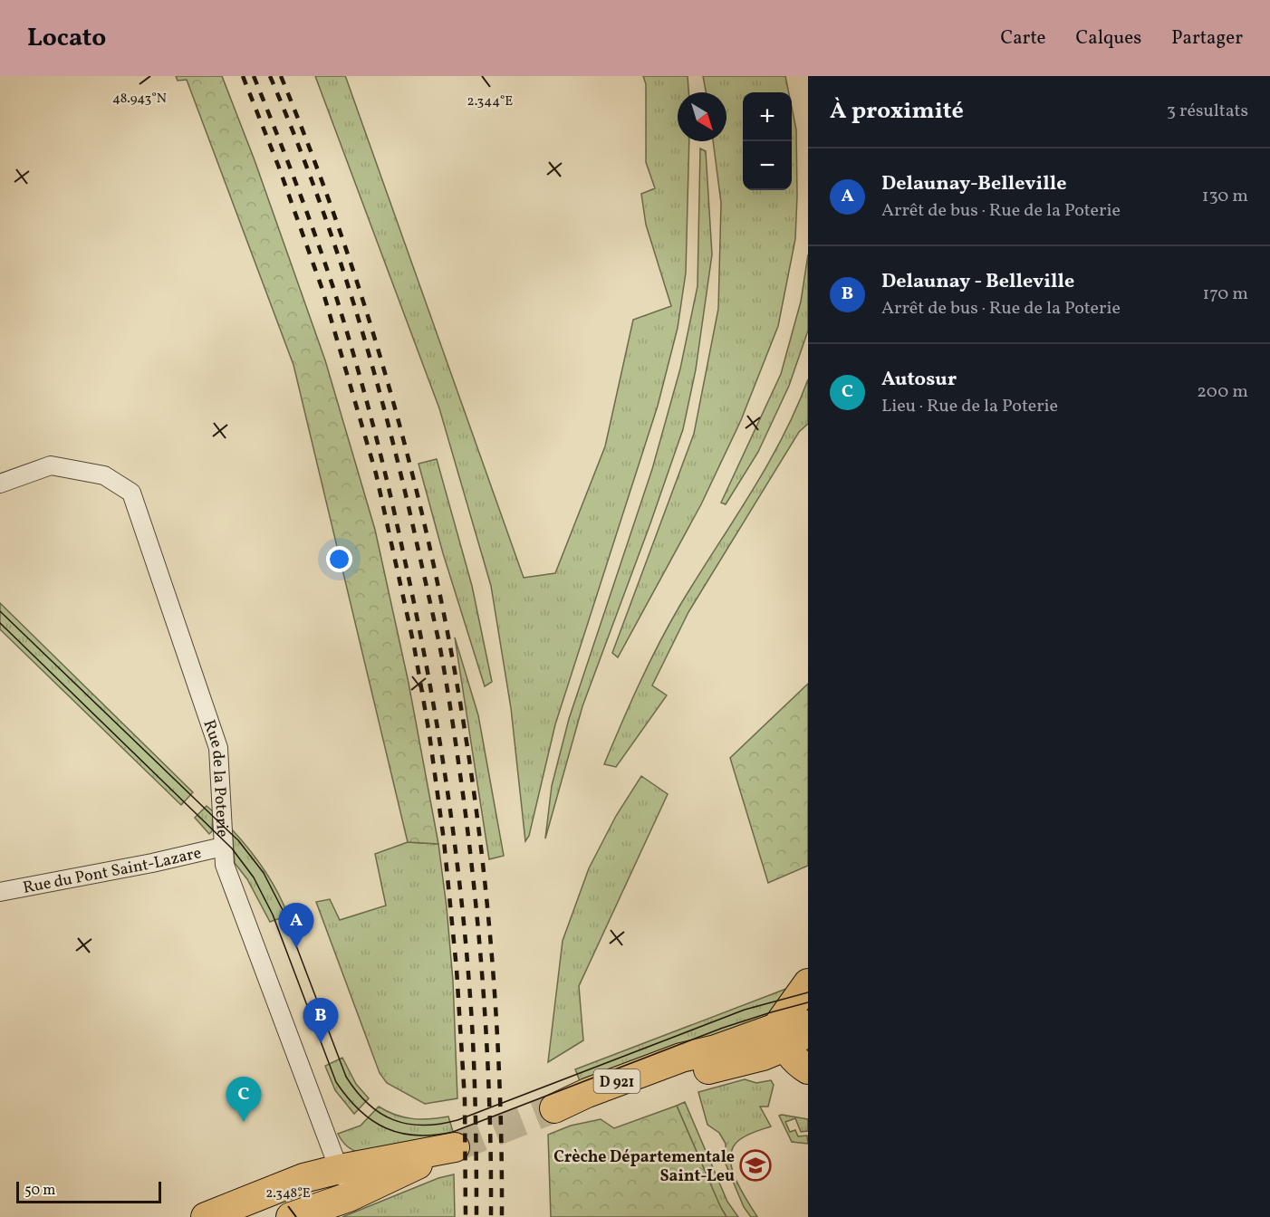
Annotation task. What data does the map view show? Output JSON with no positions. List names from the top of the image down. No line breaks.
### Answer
{"streets":{"street":["Rue de la Poterie","Rue du Pont Saint-Lazare"]},"crossings":[["Rue de la Poterie","Rue du Pont Saint-Lazare"]],"places":{"school or university":["Crèche Départementale Saint-Leu"]},"scale_bar":"50 m","north":"bottom right","page":{"header":"Locato","nav":["Carte","Calques","Partager"],"heading":["À proximité","3 résultats"],"map_buttons":["+","−"],"list":[{"mark":"A","name":"Delaunay-Belleville","note":"Arrêt de bus · Rue de la Poterie","value":"130 m"},{"mark":"B","name":"Delaunay - Belleville","note":"Arrêt de bus · Rue de la Poterie","value":"170 m"},{"mark":"C","name":"Autosur","note":"Lieu · Rue de la Poterie","value":"200 m"}],"pins":["A","B","C"],"scale":"50 m"},"coordinates":["48.943°N","2.344°E","2.348°E"]}
